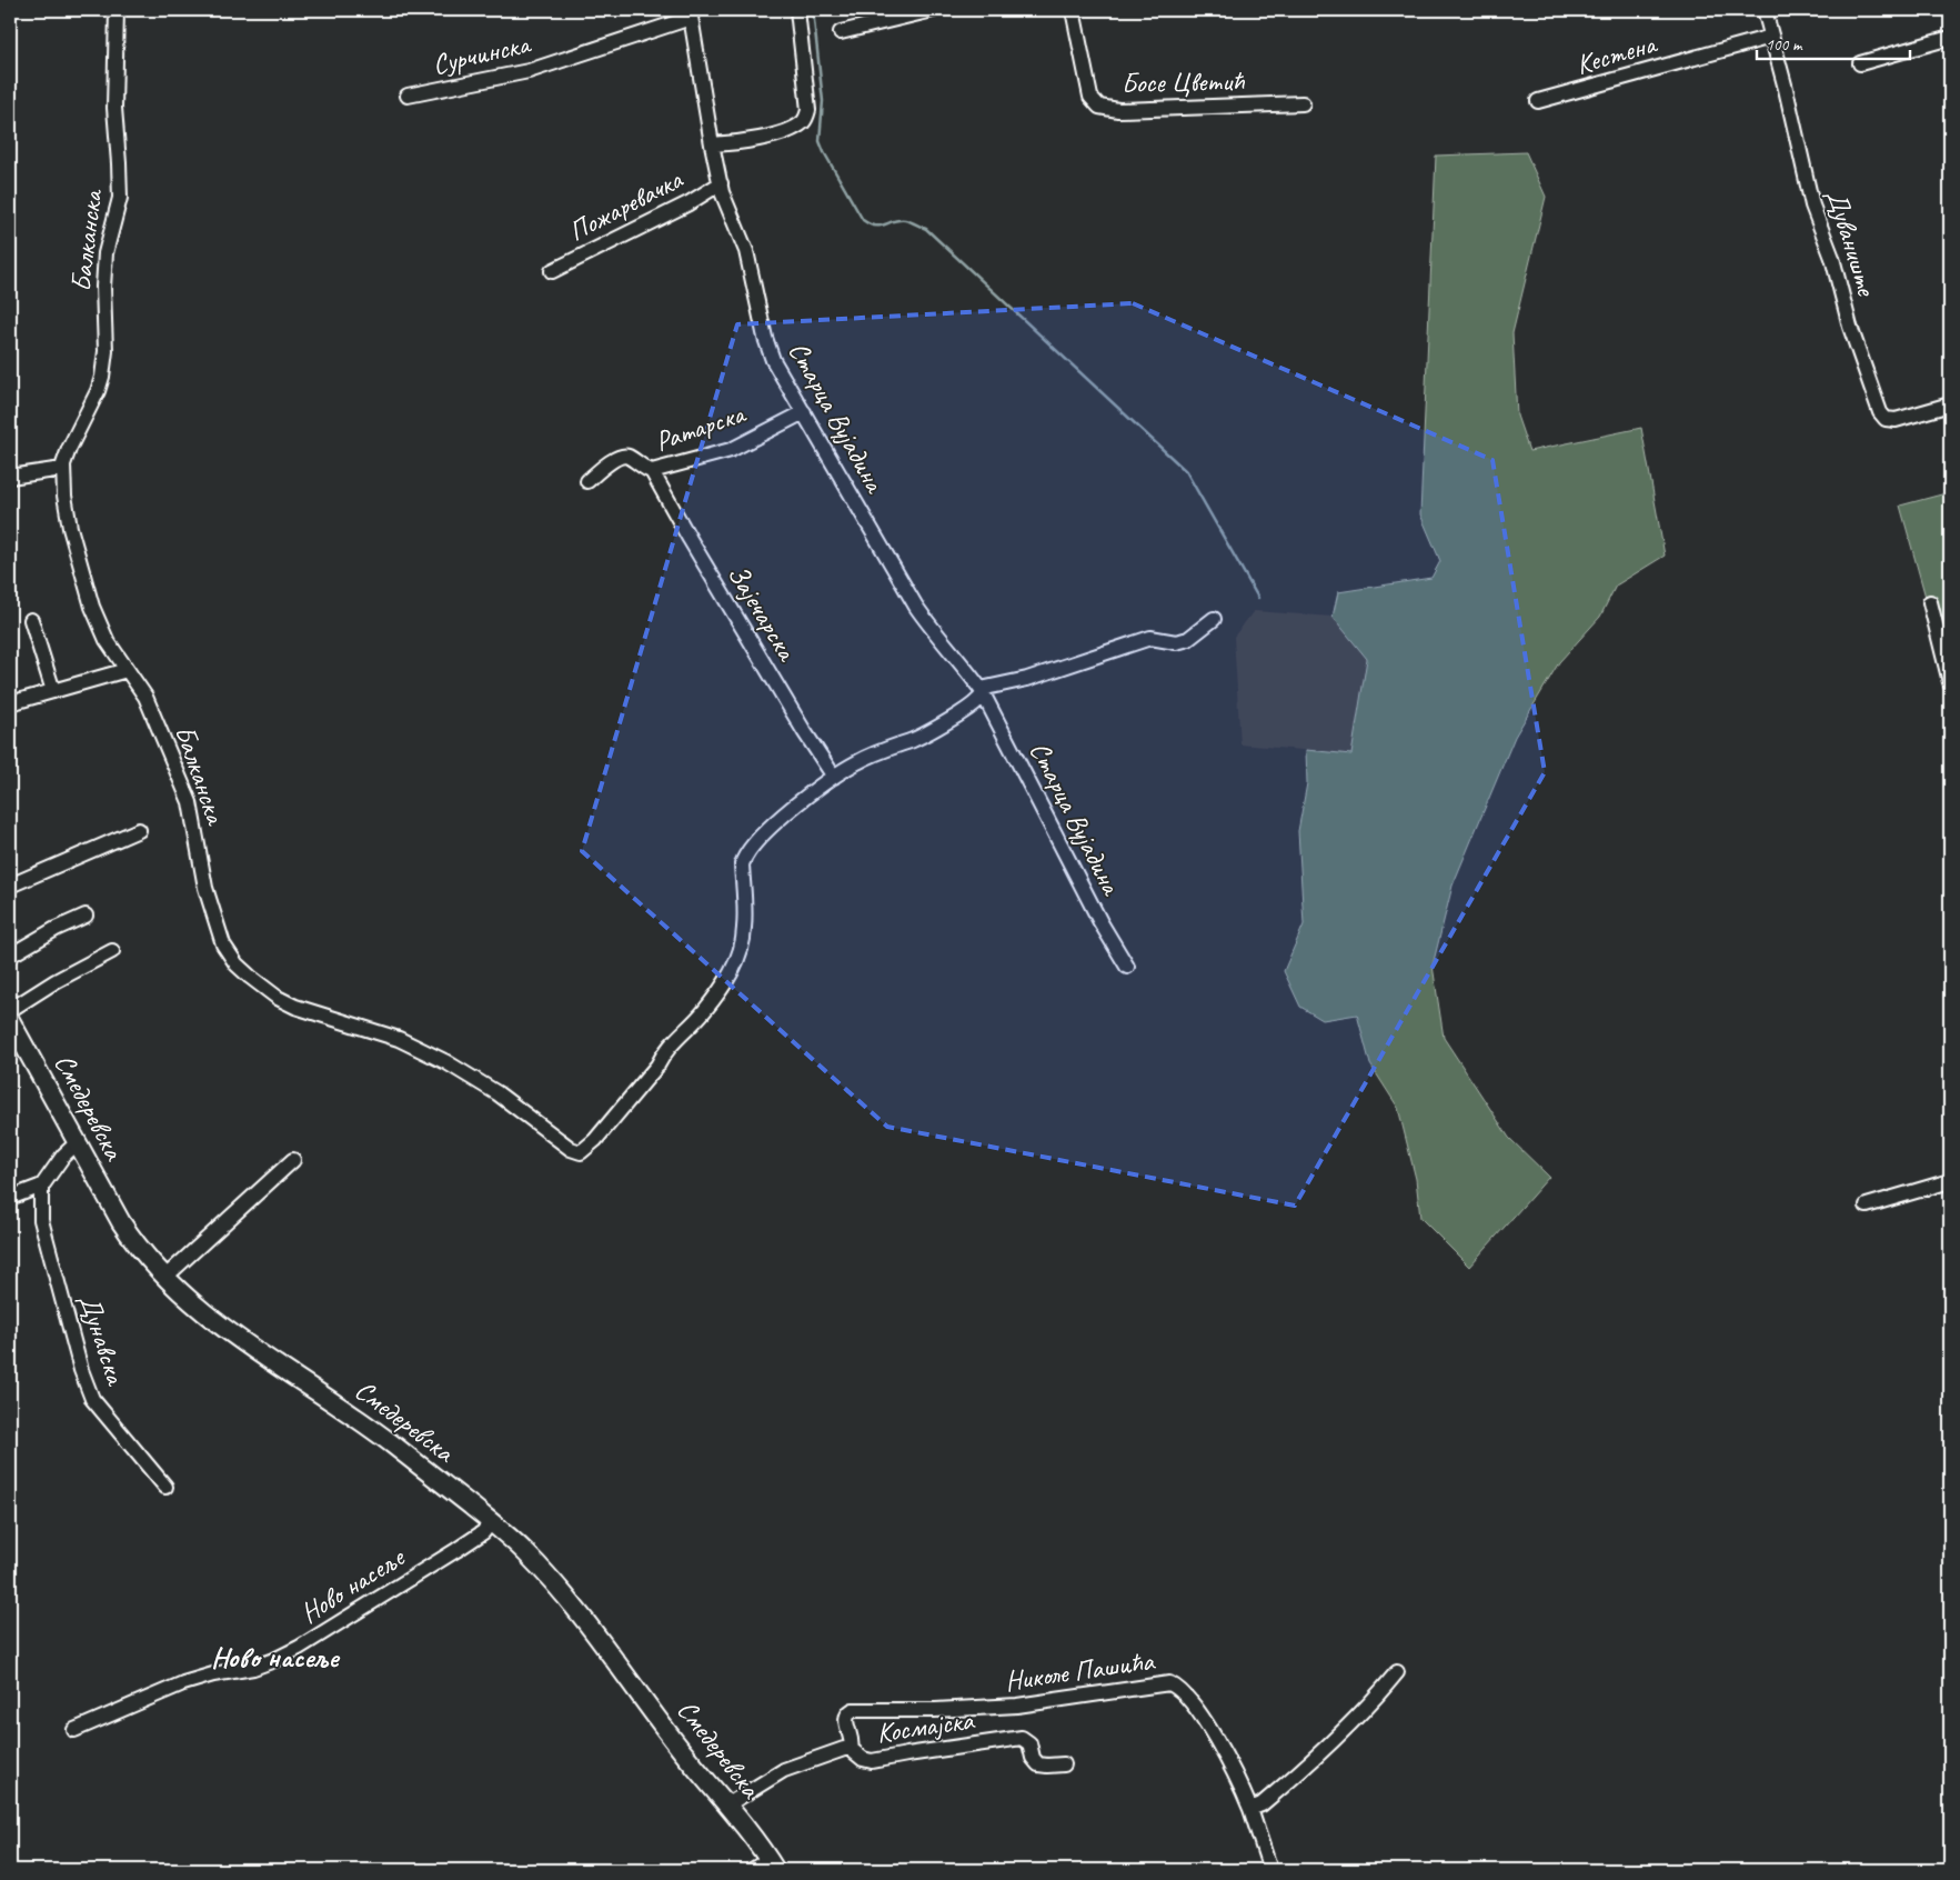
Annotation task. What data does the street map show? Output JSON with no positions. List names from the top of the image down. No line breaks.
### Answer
{"streets":{"main road":["Смедеревска"],"street":["Сурчинска","Кестена","Босе Цветић","Пожаревачка","Балканска","Дуваниште","Старца Вујадина","Ратарска","Зајечарска","Дунавска","Ново насеље","Николе Пашића","Космајска"]},"crossings":[["Сурчинска","Старца Вујадина"],["Кестена","Дуваниште"],["Пожаревачка","Старца Вујадина"],["Балканска","Зајечарска"],["Старца Вујадина","Ратарска"],["Ратарска","Зајечарска"],["Смедеревска","Ново насеље"],["Смедеревска","Космајска"],["Николе Пашића","Космајска"]],"districts":["Ново насеље"],"scale_bar":"100 m"}
